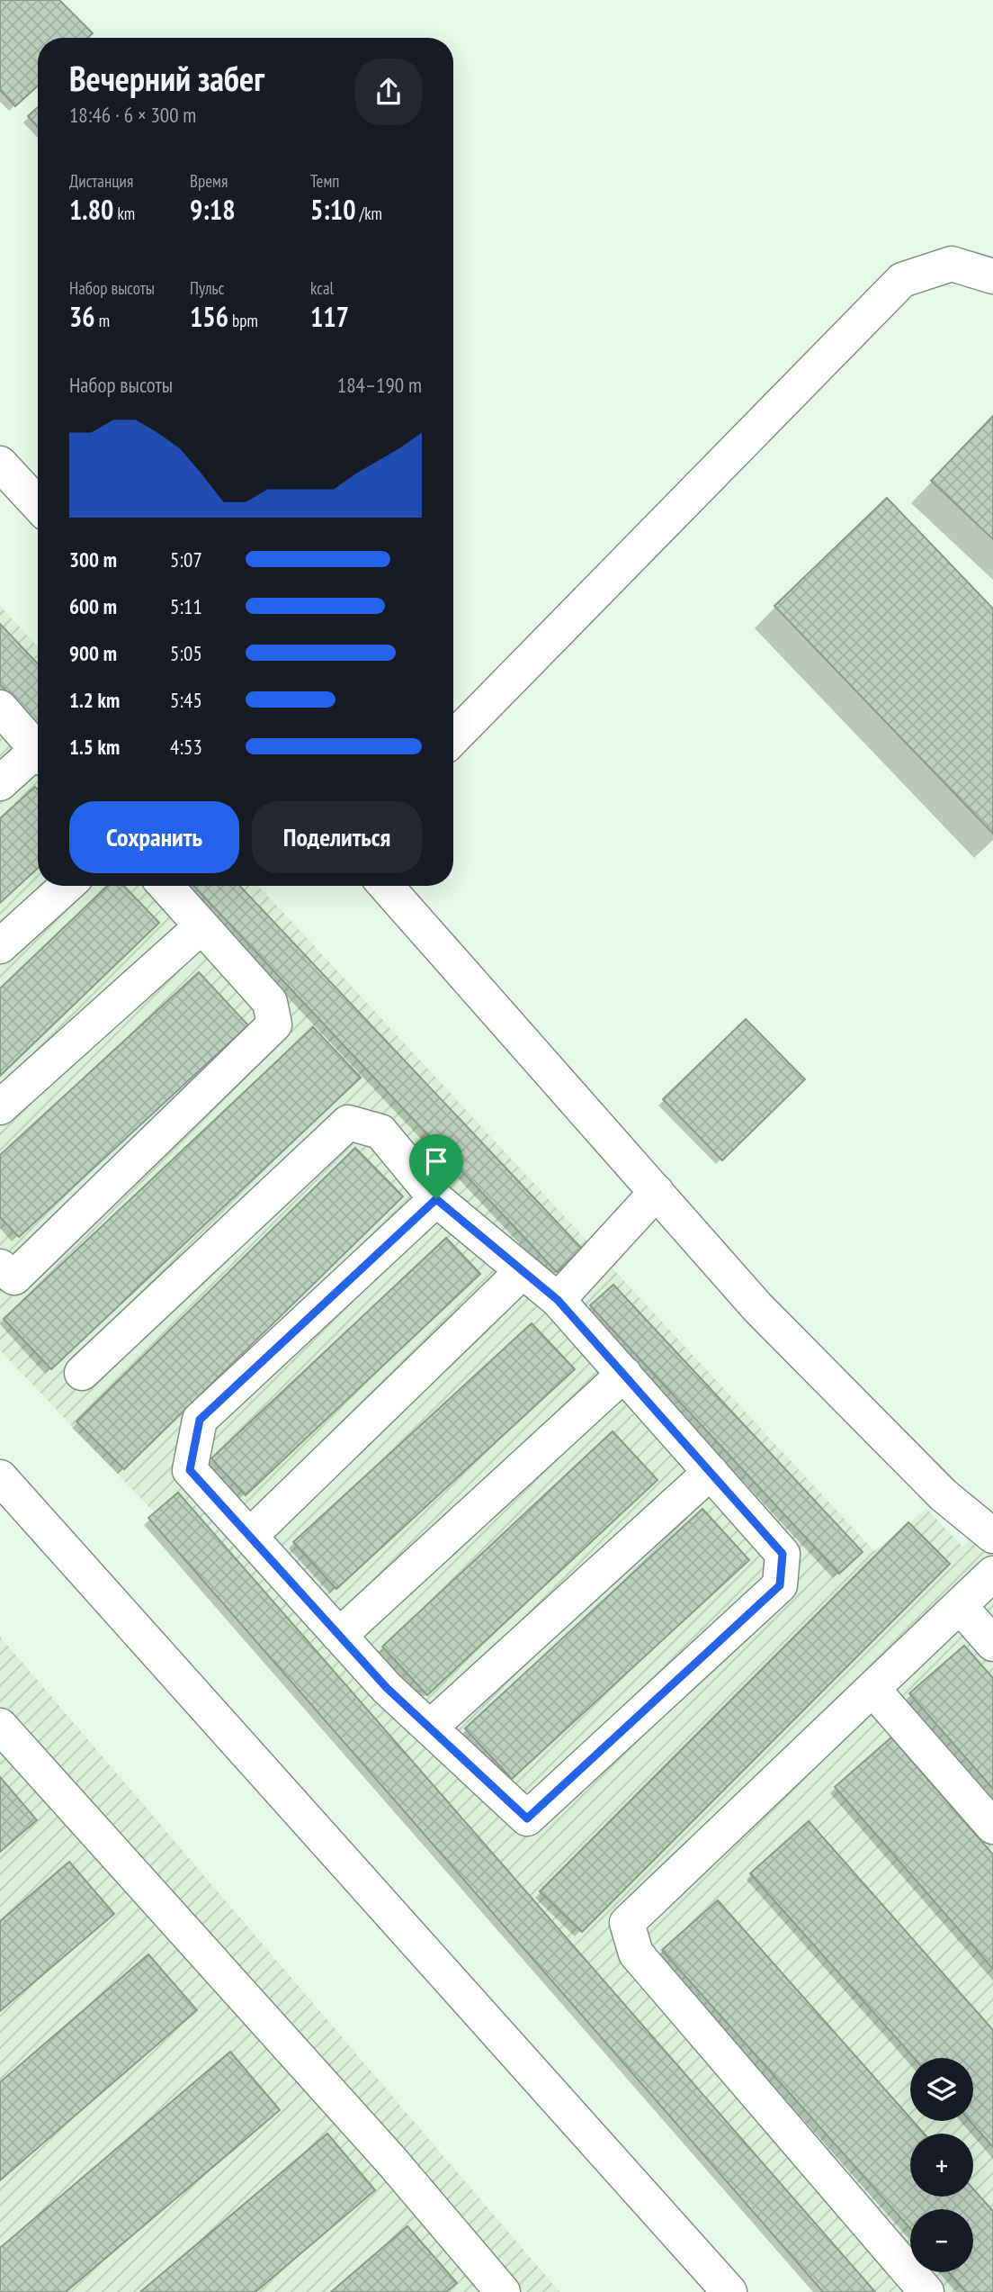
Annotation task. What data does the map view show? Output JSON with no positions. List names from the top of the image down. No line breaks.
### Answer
{"page":{"heading":["Вечерний забег","18:46 · 6 × 300 m"],"stats":[["Дистанция","1.80 km"],["Время","9:18"],["Темп","5:10 /km"],["Набор высоты","36 m"],["Пульс","156 bpm"],["kcal","117"]],"chart":["Набор высоты","184–190 m"],"list":[{"name":"300 m","note":"5:07"},{"name":"600 m","note":"5:11"},{"name":"900 m","note":"5:05"},{"name":"1.2 km","note":"5:45"},{"name":"1.5 km","note":"4:53"}],"buttons":["Сохранить","Поделиться"],"map_buttons":["+","−"]}}
